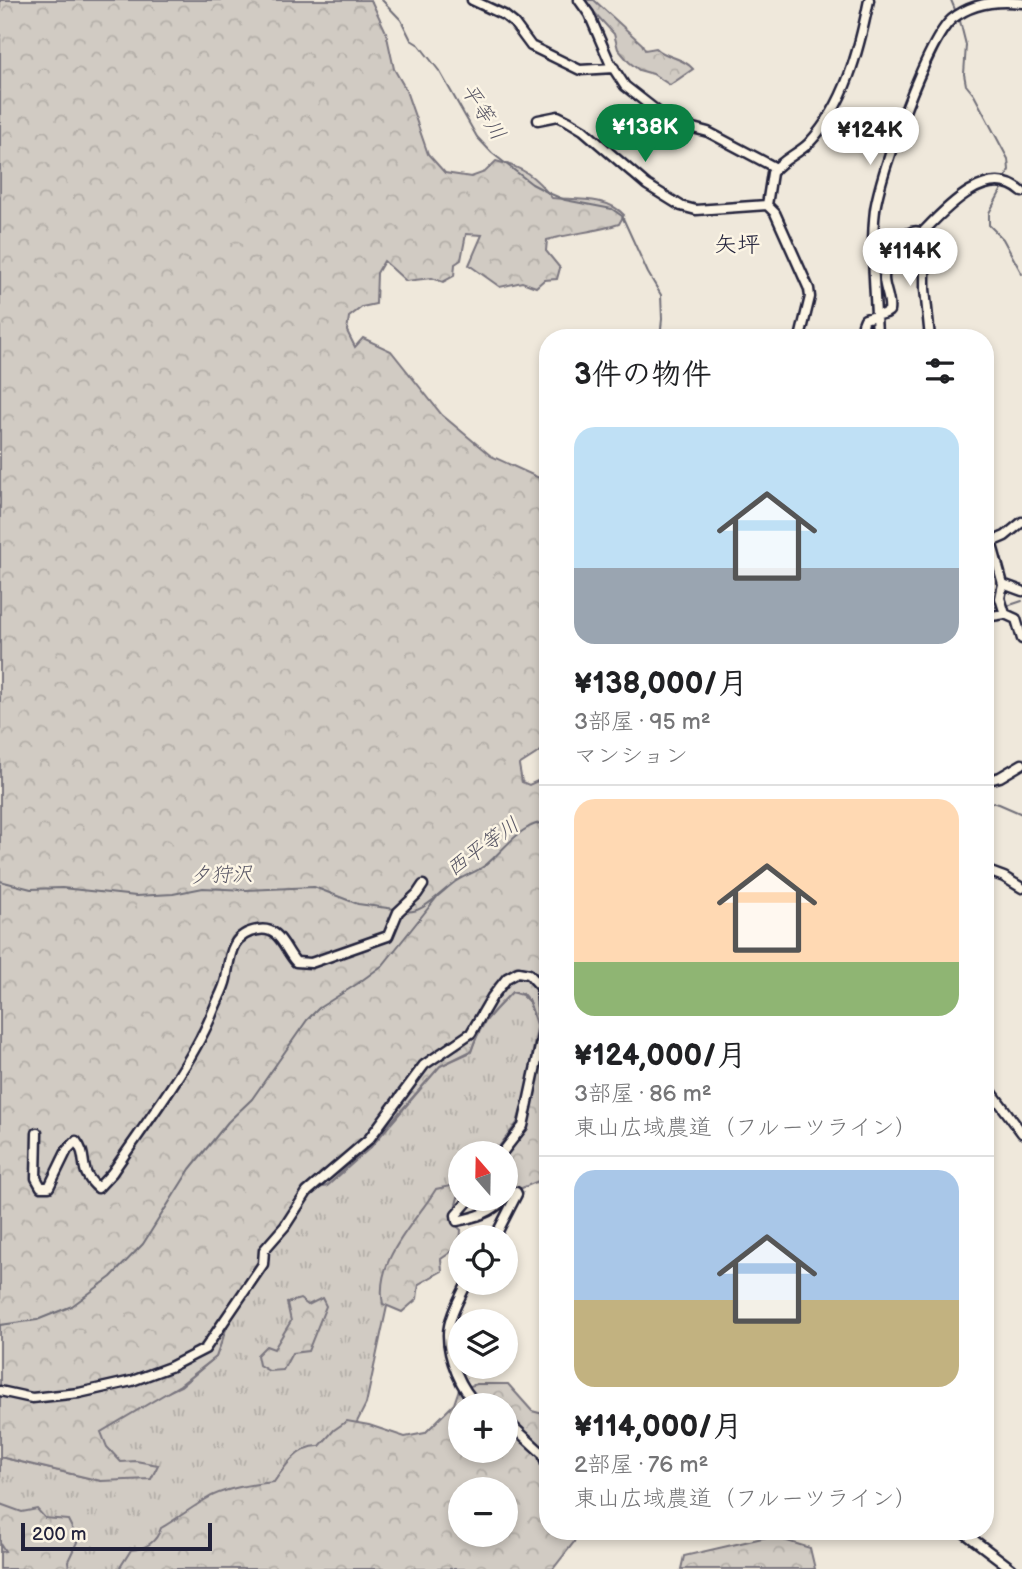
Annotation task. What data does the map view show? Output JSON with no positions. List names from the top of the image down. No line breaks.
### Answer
{"districts":["矢坪"],"water":["平等川","西平等川","夕狩沢"],"scale_bar":"200 m","north":"top","page":{"price":["¥138K","¥124K","¥114K"],"heading":"3件の物件","list":[{"name":"¥138,000/月","note":"3部屋 · 95 m² · マンション"},{"name":"¥124,000/月","note":"3部屋 · 86 m² · 東山広域農道（フルーツライン）"},{"name":"¥114,000/月","note":"2部屋 · 76 m² · 東山広域農道（フルーツライン）"}],"map_buttons":["+","−"],"scale":"200 m"}}
